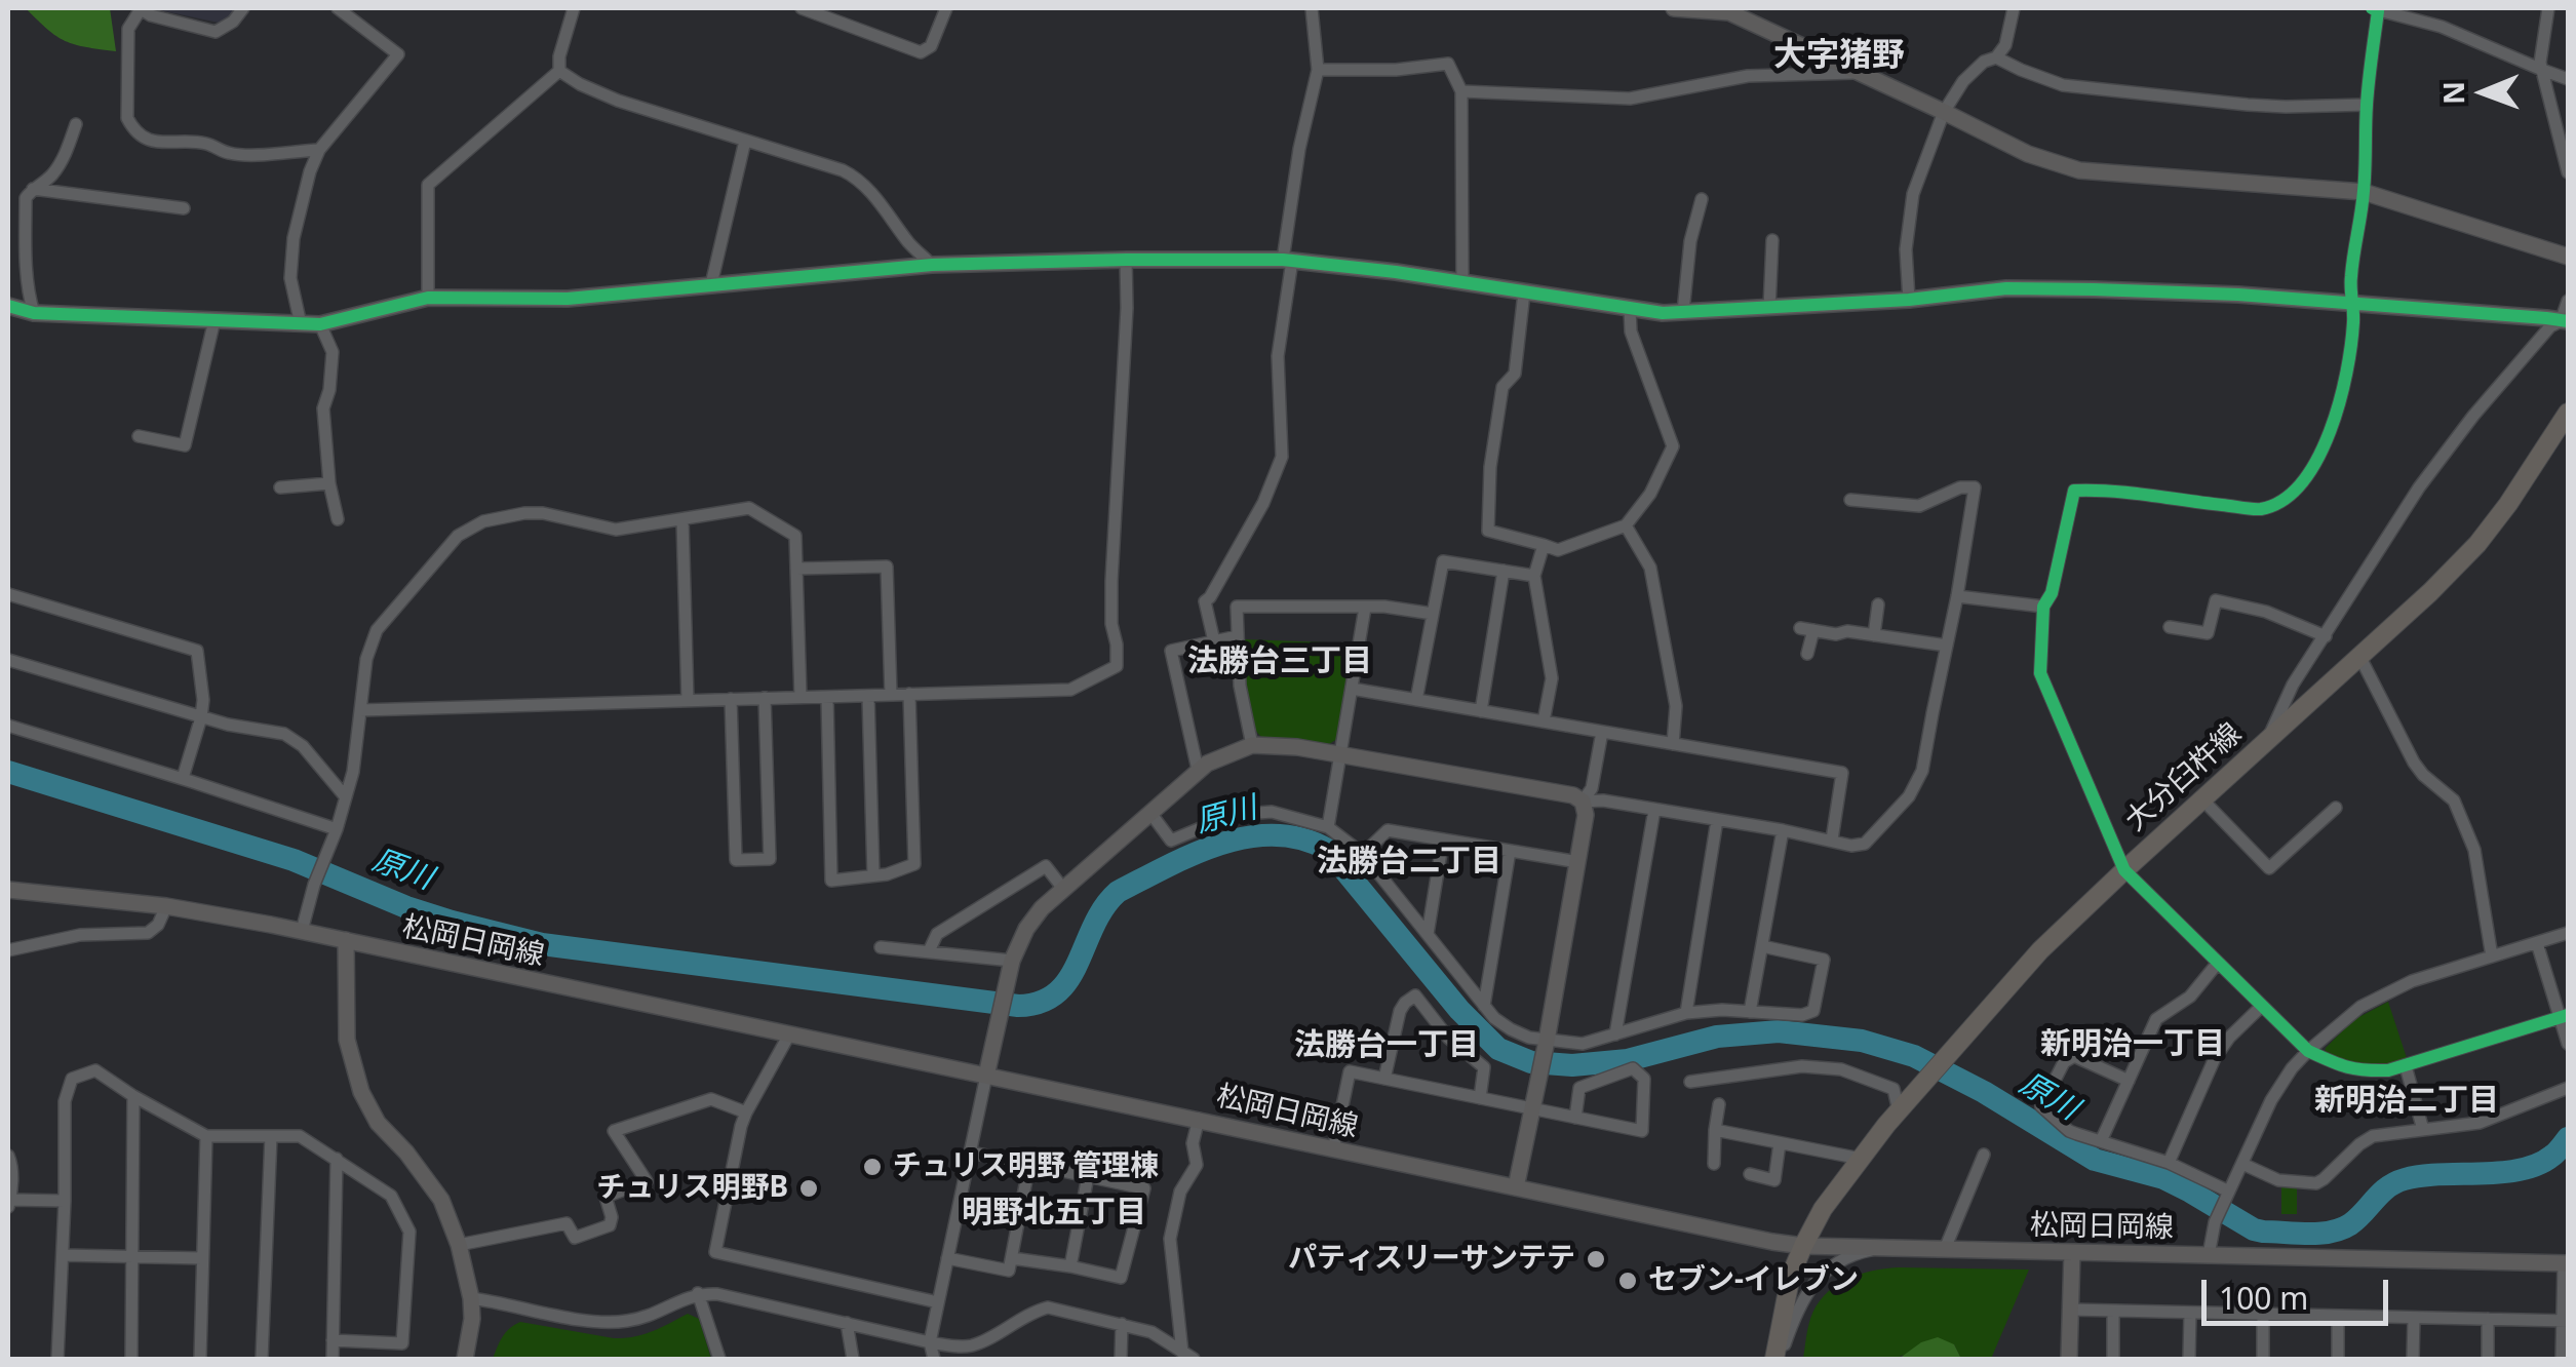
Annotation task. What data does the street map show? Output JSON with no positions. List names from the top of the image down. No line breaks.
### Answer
{"streets":{"main road":["大分臼杵線"],"street":["松岡日岡線"]},"crossings":[["大分臼杵線","松岡日岡線"]],"districts":["大字猪野","法勝台三丁目","法勝台二丁目","新明治一丁目","法勝台一丁目","新明治二丁目","明野北五丁目"],"water":["原川"],"places":["チュリス明野 管理棟","チュリス明野B","パティスリーサンテテ","セブン-イレブン"],"scale_bar":"100 m","north":"left"}
